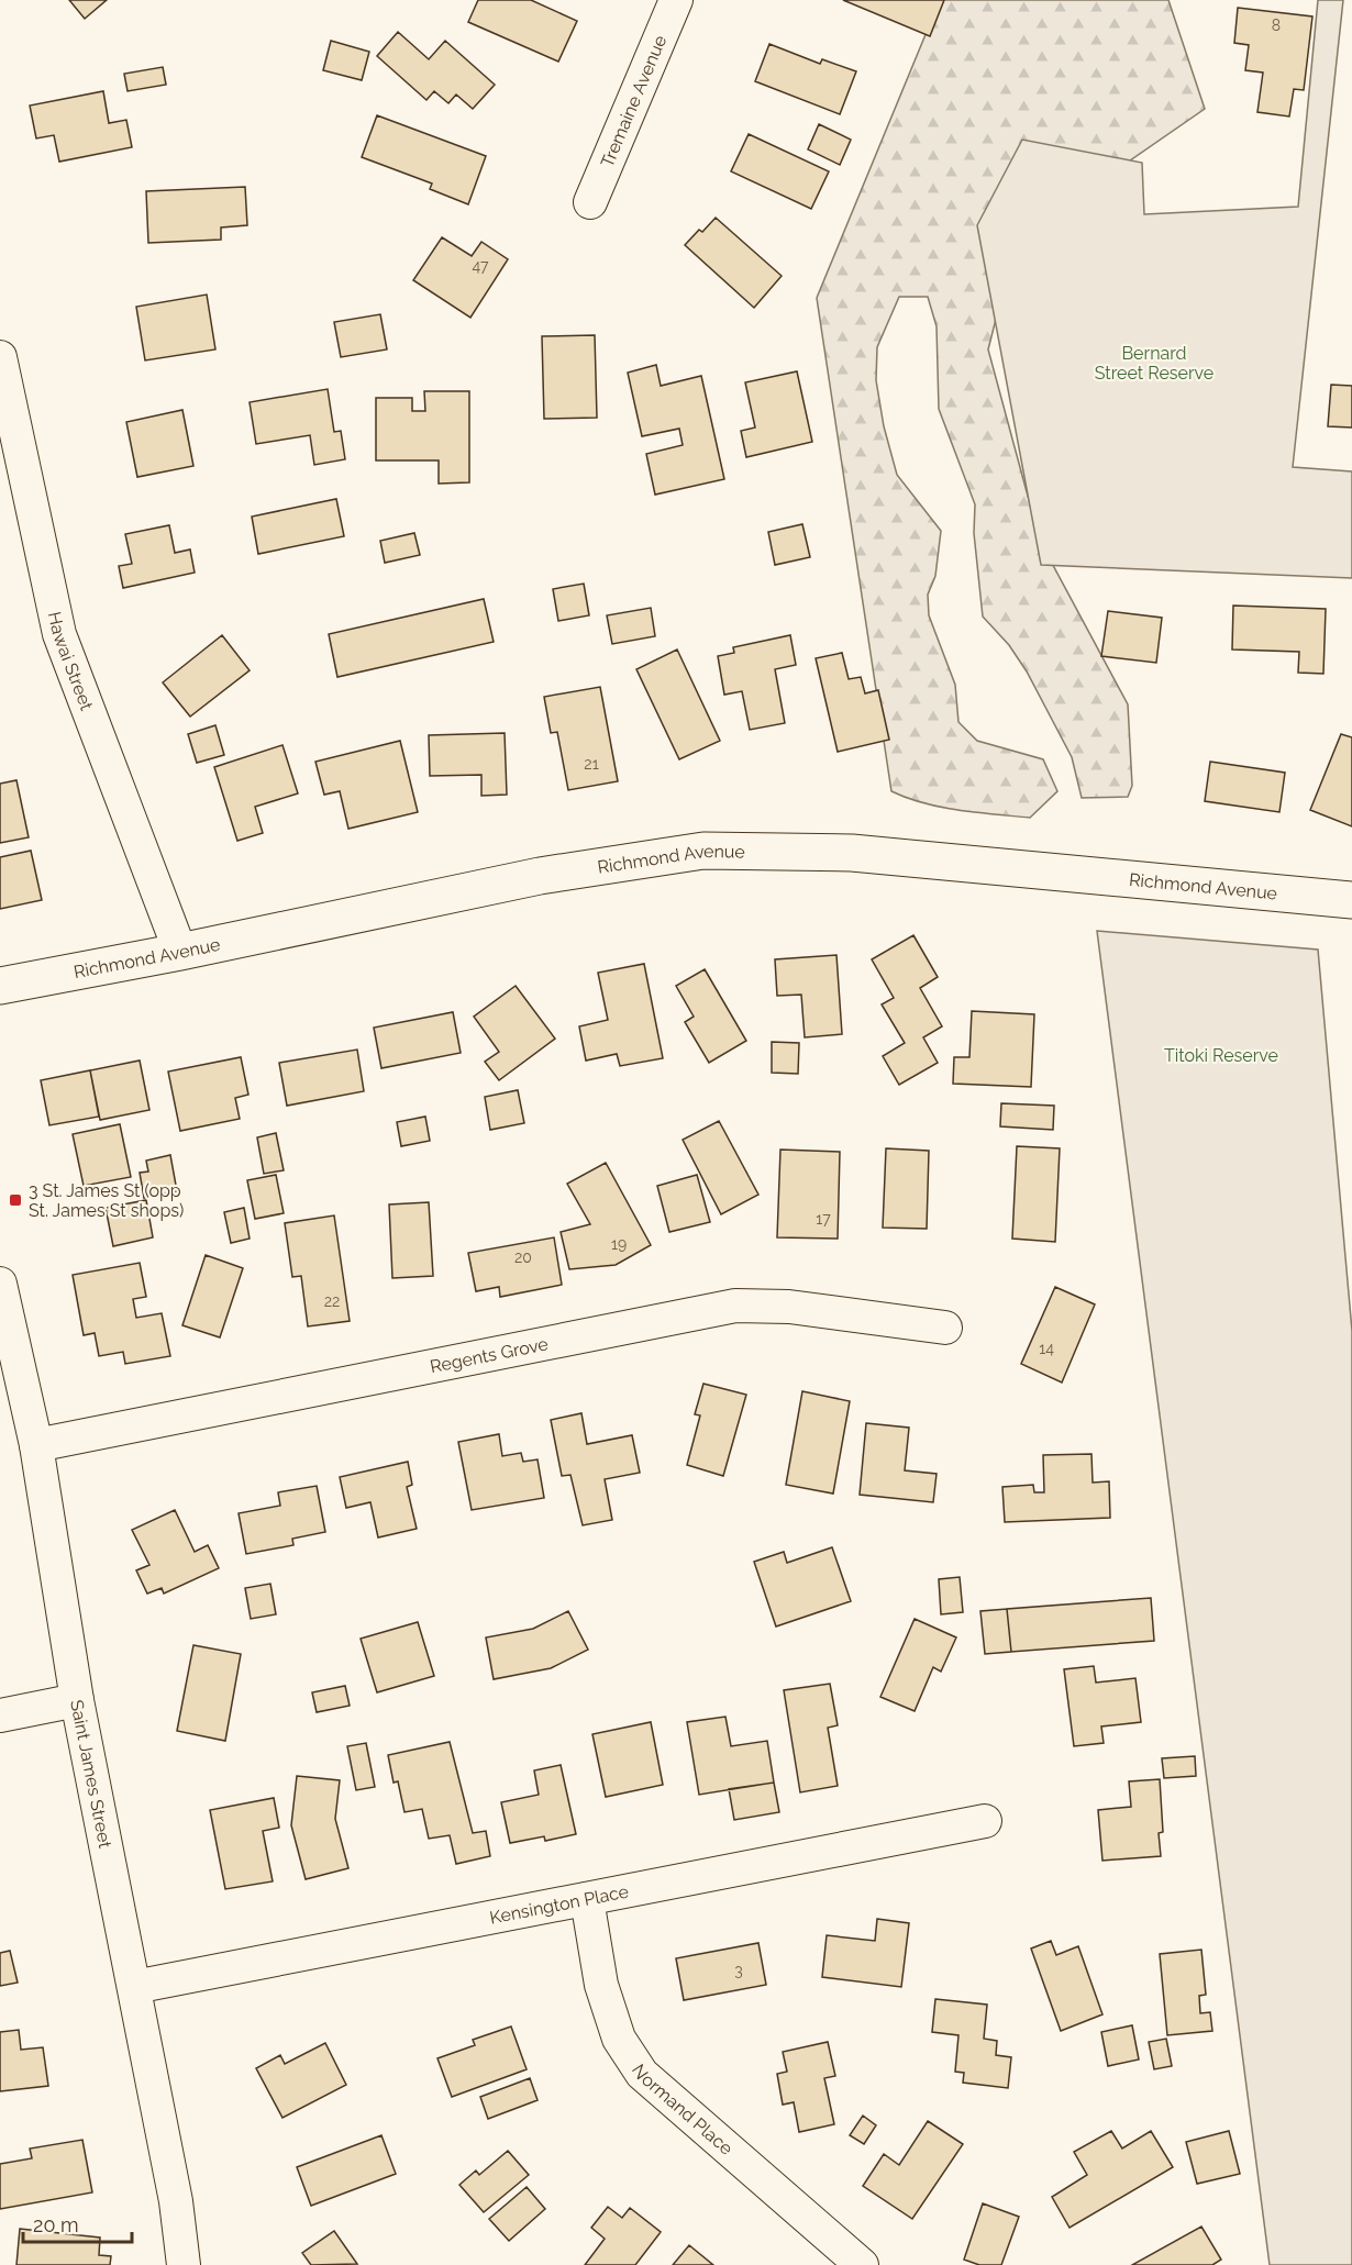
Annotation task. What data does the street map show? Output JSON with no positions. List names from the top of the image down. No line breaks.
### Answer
{"streets":{"street":["Tremaine Avenue","Hawai Street","Richmond Avenue","Regents Grove","Saint James Street","Kensington Place","Normand Place"]},"crossings":[["Hawai Street","Richmond Avenue"],["Regents Grove","Saint James Street"],["Saint James Street","Kensington Place"],["Kensington Place","Normand Place"]],"parks":["Bernard Street Reserve","Titoki Reserve"],"places":{"transit":["3 St. James St (opp St. James St shops)"]},"house_numbers":["8","47","21","17","19","20","22","14","3"],"scale_bar":"20 m"}
